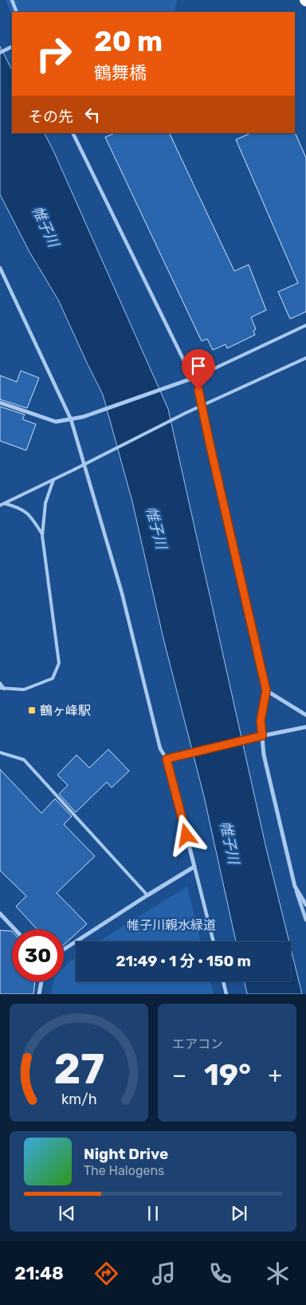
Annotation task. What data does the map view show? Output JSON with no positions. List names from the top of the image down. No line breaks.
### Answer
{"water":["帷子川"],"parks":["帷子川親水緑道"],"places":{"transit":["鶴ヶ峰駅"]},"page":{"turn":["20 m","鶴舞橋"],"then":"その先","limit":"30","trip":"21:49 · 1 分 · 150 m","tile":"エアコン","heat":["−","19°","+"],"song":["Night Drive","The Halogens"],"tabs":"21:48","gauge":["27","km/h"]}}
